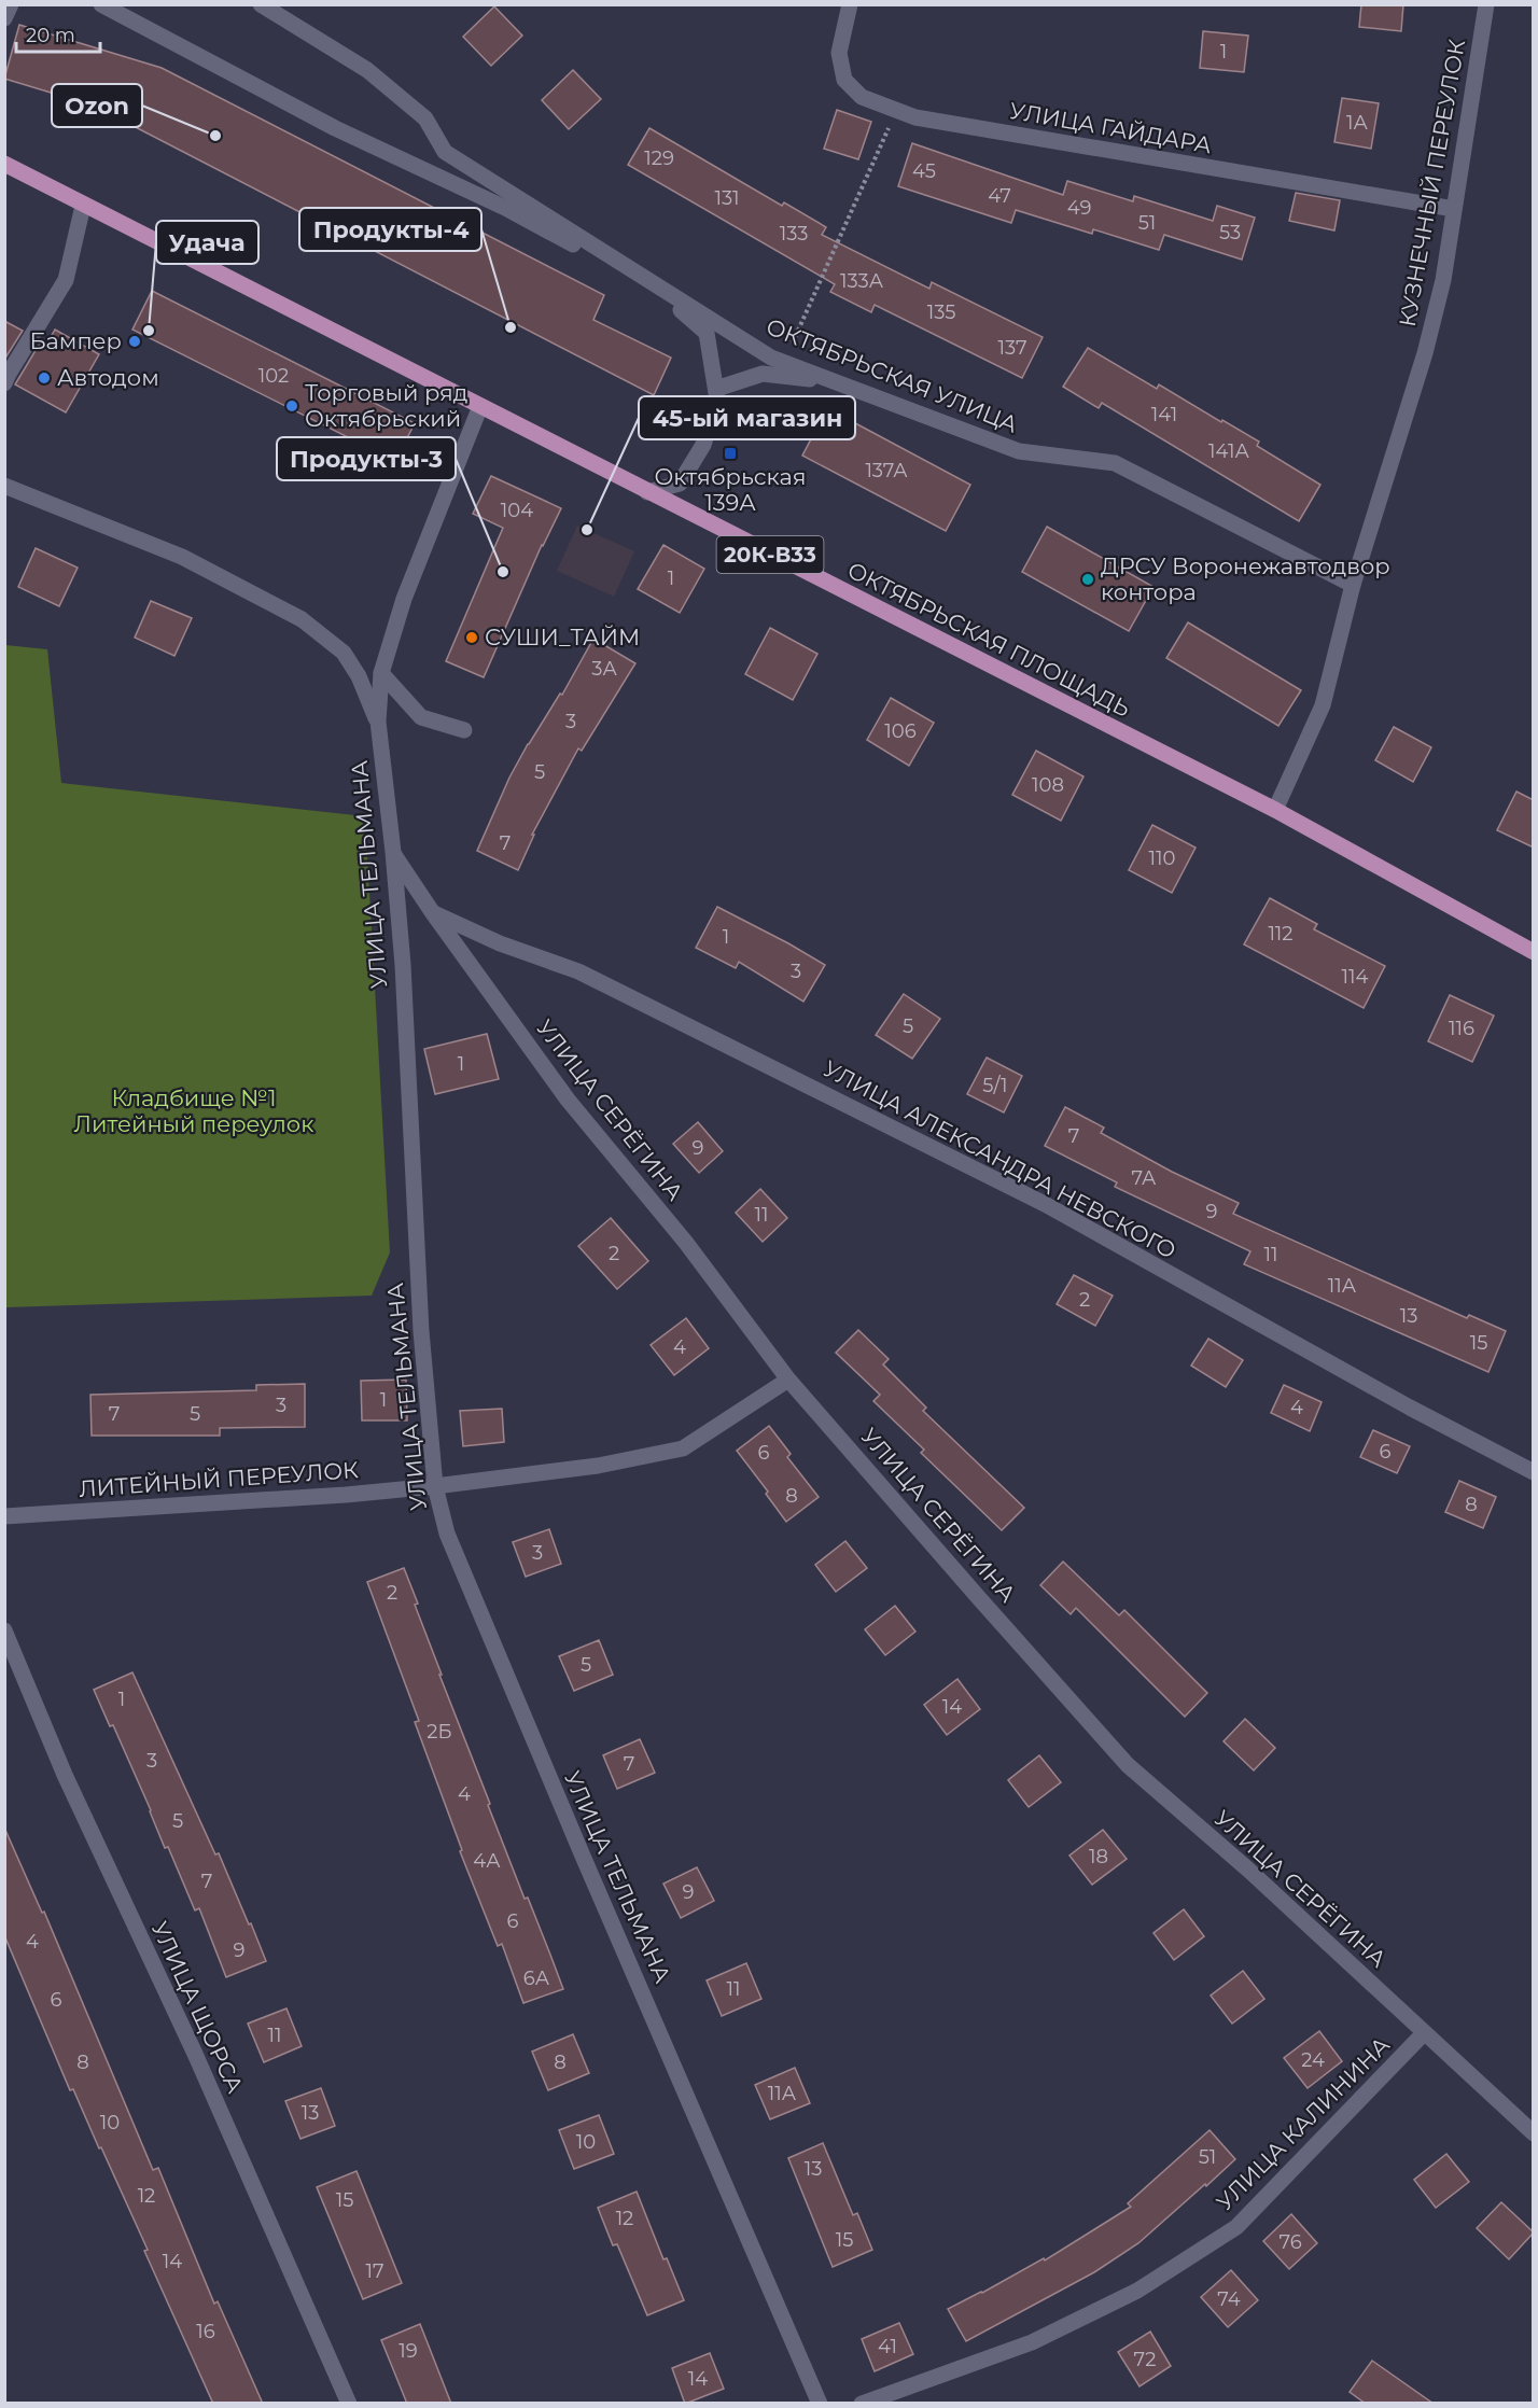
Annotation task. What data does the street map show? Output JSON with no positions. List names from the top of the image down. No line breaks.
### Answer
{"streets":{"main road":["20К-В33","ОКТЯБРЬСКАЯ ПЛОЩАДЬ"],"street":["УЛИЦА ГАЙДАРА","КУЗНЕЧНЫЙ ПЕРЕУЛОК","ОКТЯБРЬСКАЯ УЛИЦА","УЛИЦА ТЕЛЬМАНА","УЛИЦА СЕРЁГИНА","УЛИЦА АЛЕКСАНДРА НЕВСКОГО","ЛИТЕЙНЫЙ ПЕРЕУЛОК","УЛИЦА ЩОРСА","УЛИЦА КАЛИНИНА"]},"crossings":[["УЛИЦА ГАЙДАРА","КУЗНЕЧНЫЙ ПЕРЕУЛОК"],["КУЗНЕЧНЫЙ ПЕРЕУЛОК","ОКТЯБРЬСКАЯ УЛИЦА"],["КУЗНЕЧНЫЙ ПЕРЕУЛОК","ОКТЯБРЬСКАЯ ПЛОЩАДЬ"],["ОКТЯБРЬСКАЯ ПЛОЩАДЬ","УЛИЦА ТЕЛЬМАНА"],["УЛИЦА ТЕЛЬМАНА","УЛИЦА СЕРЁГИНА"],["УЛИЦА ТЕЛЬМАНА","ЛИТЕЙНЫЙ ПЕРЕУЛОК"],["УЛИЦА СЕРЁГИНА","УЛИЦА АЛЕКСАНДРА НЕВСКОГО"],["УЛИЦА СЕРЁГИНА","ЛИТЕЙНЫЙ ПЕРЕУЛОК"],["УЛИЦА СЕРЁГИНА","УЛИЦА КАЛИНИНА"]],"parks":["Кладбище №1 Литейный переулок"],"places":{"other":["Ozon","Продукты-4","Удача","Бампер","Автодом","Торговый ряд Октябрьский","45-ый магазин","Продукты-3","ДРСУ Воронежавтодвор контора","СУШИ_ТАЙМ"],"transit":["Октябрьская 139А"]},"house_numbers":["1","1А","129","45","47","131","49","51","53","133","133А","135","137","102","141","141А","137А","104","1","3А","3","106","5","108","7","110","112","1","3","114","5","116","1","5/1","7","9","7А","9","11","2","11","11А","2","13","15","4","1","3","4","7","5","6","6","8","8","3","2","5","1","14","2Б","3","7","4","5","18","4А","7","9","6","4","9","6А","11","6","11","24","8","8","11А","13","10","10","51","13","12","15","12","15","76","14","17","74","16","41","19","72","14"],"scale_bar":"20 m"}
